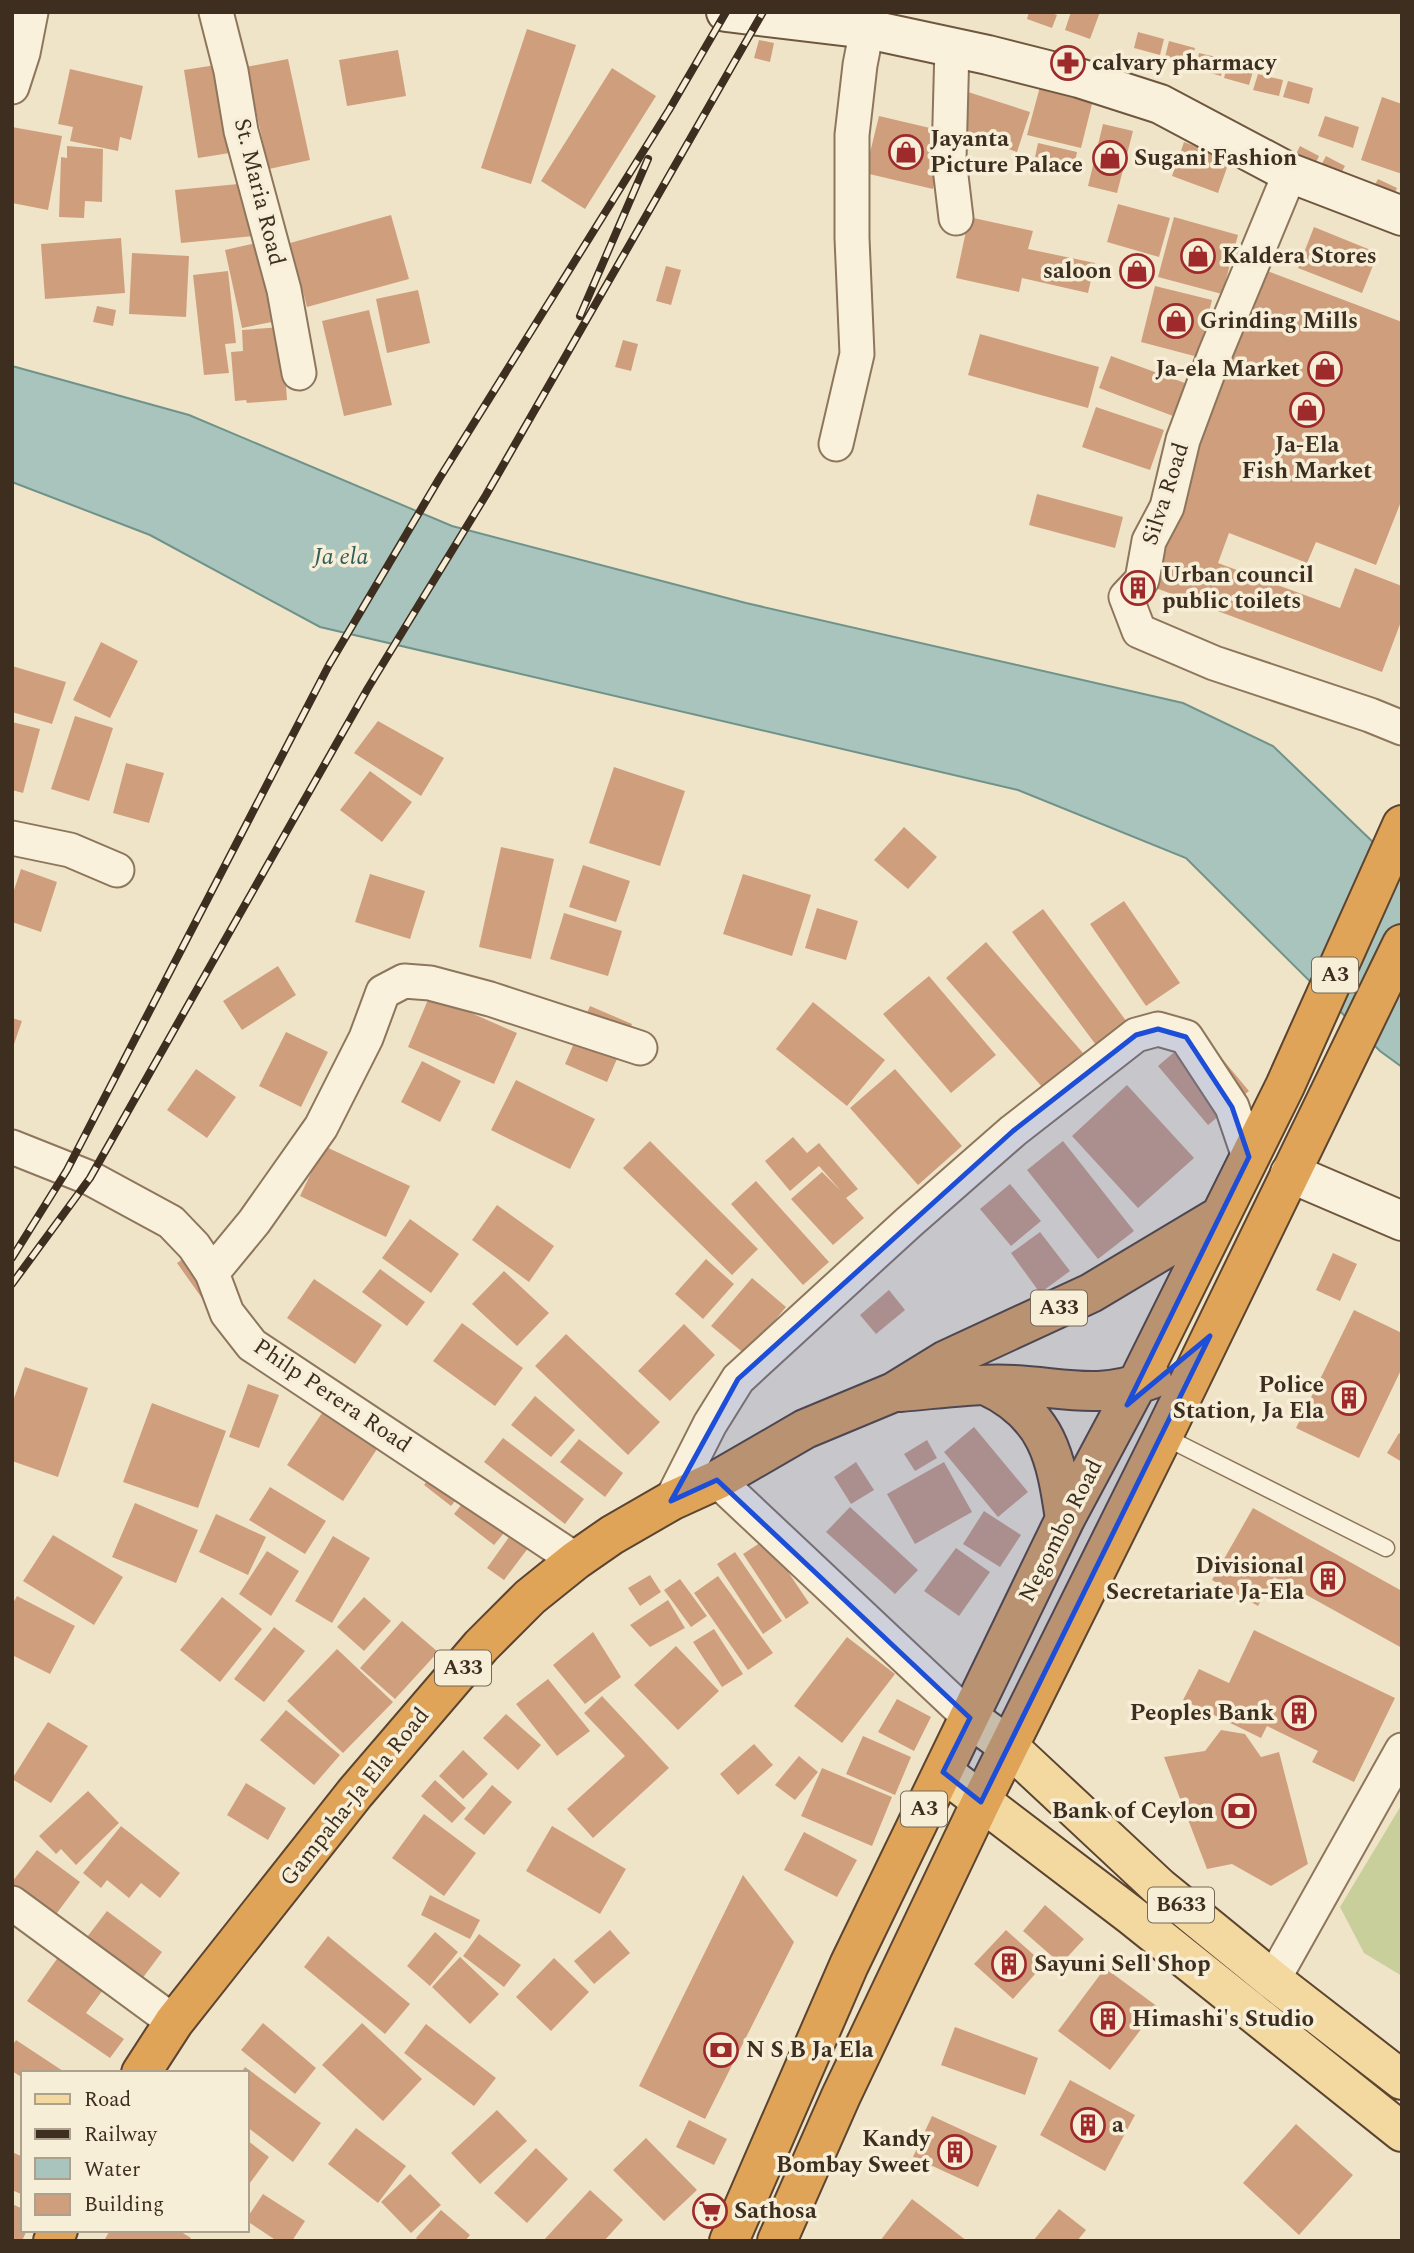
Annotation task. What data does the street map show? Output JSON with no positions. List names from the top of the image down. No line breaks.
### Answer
{"streets":{"highway":["A3","A33","Negombo Road","Gampaha-Ja Ela Road"],"main road":["B633"],"street":["St. Maria Road","Silva Road","Philp Perera Road"]},"crossings":[["A3","Gampaha-Ja Ela Road"],["A3","B633"],["Philp Perera Road","Gampaha-Ja Ela Road"],["Negombo Road","Gampaha-Ja Ela Road"],["Negombo Road","B633"]],"water":["Ja ela"],"places":{"pharmacy":["calvary pharmacy"],"shop":["Jayanta Picture Palace","Sugani Fashion","Kaldera Stores","saloon","Grinding Mills","Ja-ela Market","Ja-Ela Fish Market"],"building":["Urban council public toilets","Police Station, Ja Ela","Divisional Secretariate Ja-Ela","Peoples Bank","Sayuni Sell Shop","Himashi's Studio","a","Kandy Bombay Sweet"],"bank":["Bank of Ceylon","N S B Ja Ela"],"supermarket":["Sathosa"]},"legend":["Road","Railway","Water","Building"]}
